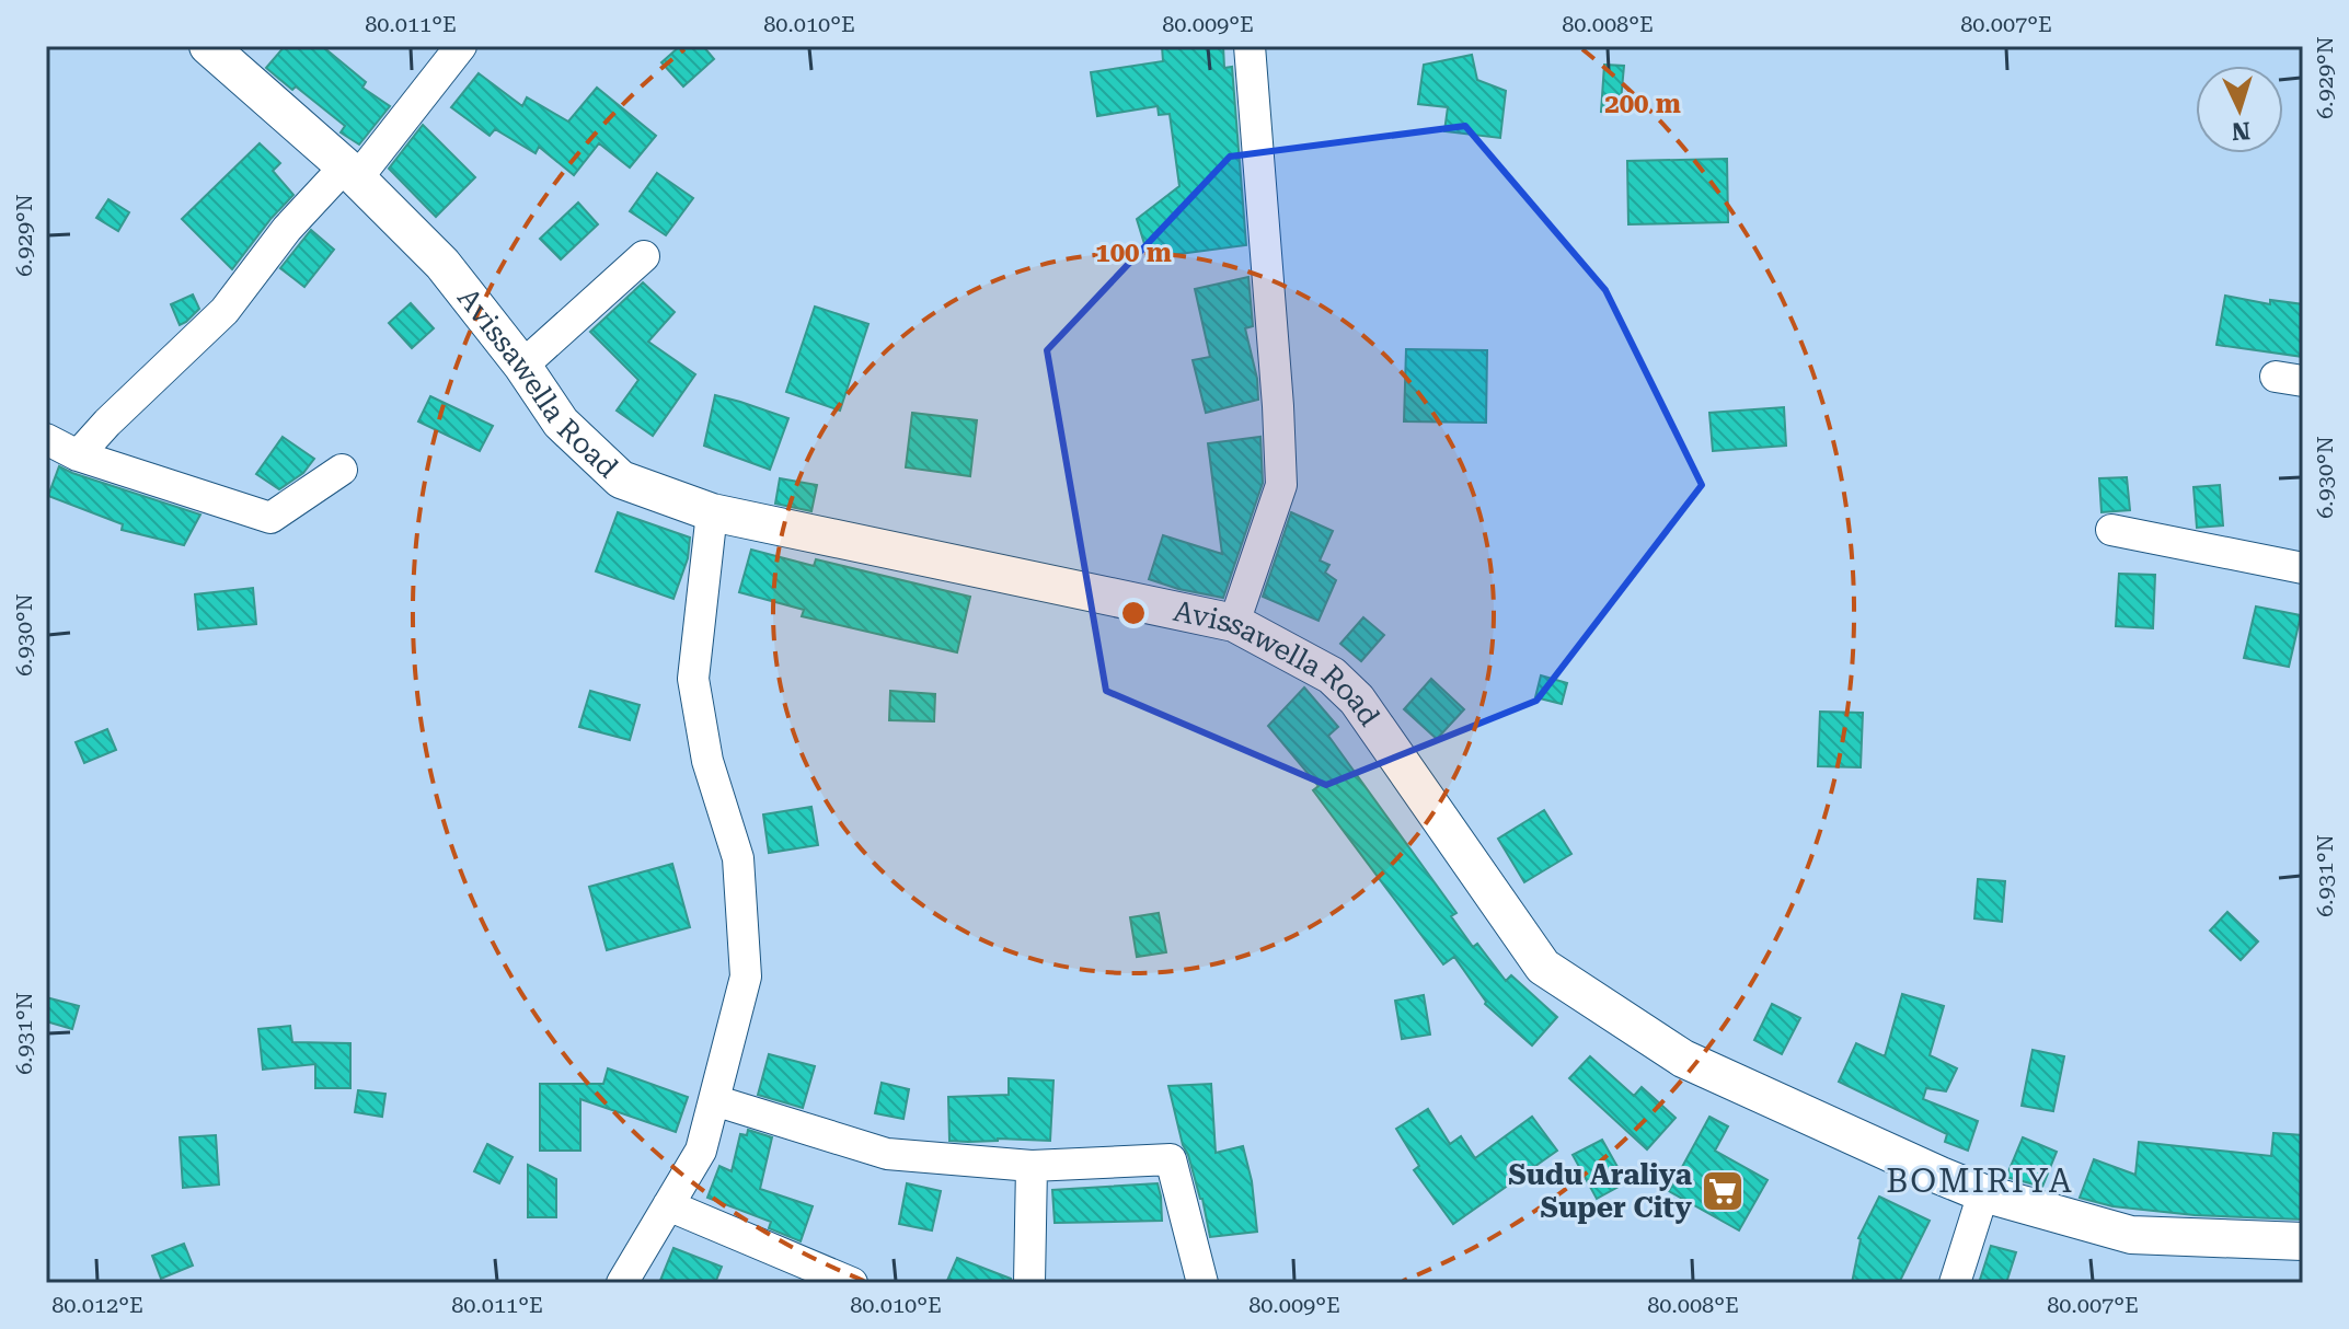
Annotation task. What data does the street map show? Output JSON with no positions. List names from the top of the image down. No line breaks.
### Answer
{"streets":{"main road":["Avissawella Road"]},"districts":["BOMIRIYA"],"places":{"supermarket":["Sudu Araliya Super City"]},"north":"bottom","coordinates":["80.011°E","80.010°E","80.009°E","80.008°E","80.007°E","6.929°N","6.930°N","6.931°N","80.012°E"],"rings":["200 m","100 m"]}
